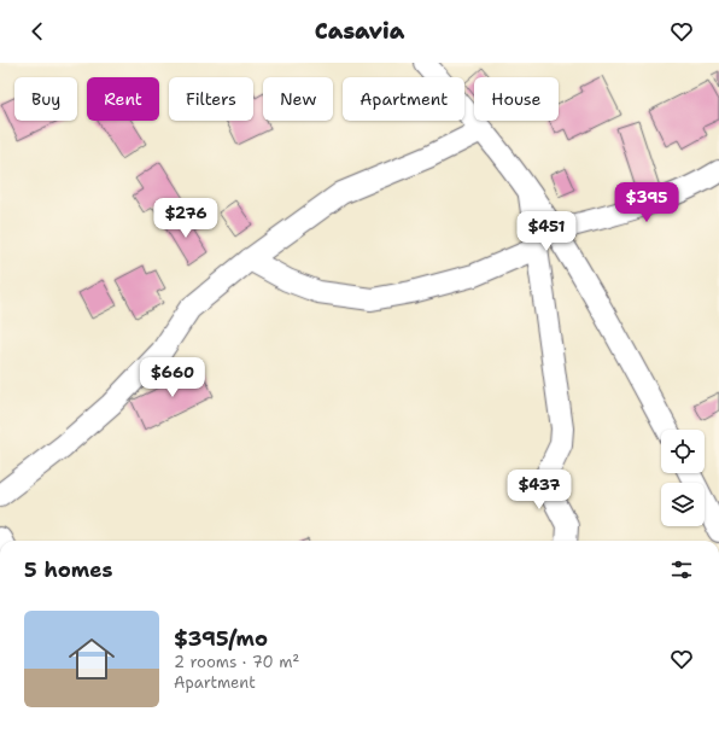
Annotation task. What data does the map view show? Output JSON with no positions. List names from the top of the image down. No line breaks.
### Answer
{"page":{"header":"Casavia","chip":["Buy","Rent","Filters","New","Apartment","House"],"price":["$395","$276","$451","$660","$437"],"heading":"5 homes","list":[{"name":"$395/mo","note":"2 rooms · 70 m² · Apartment"}]}}
